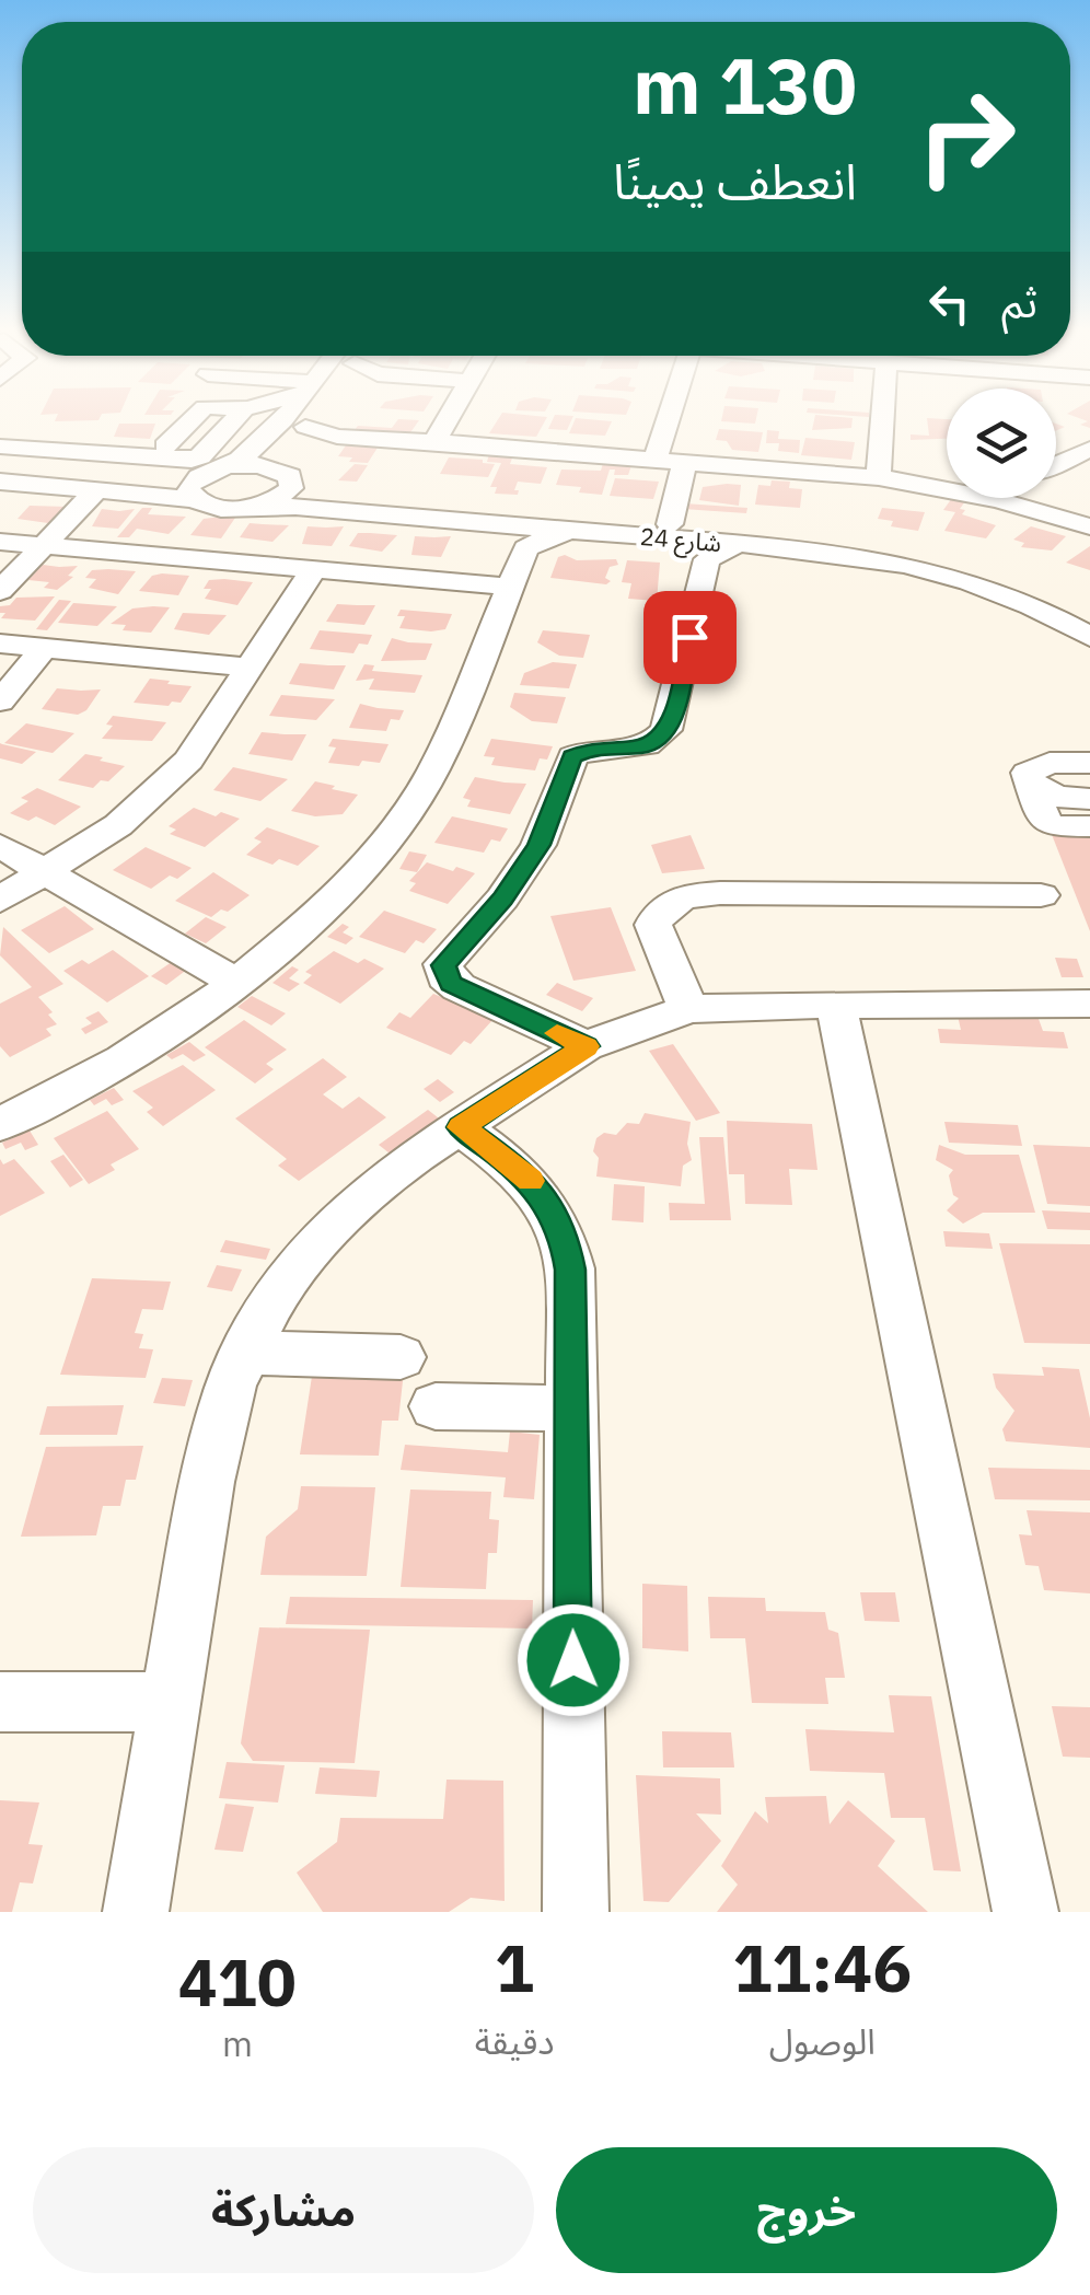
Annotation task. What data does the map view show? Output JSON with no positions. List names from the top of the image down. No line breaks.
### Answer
{"streets":{"street":["شارع 24"]},"page":{"turn":["130 m","انعطف يمينًا"],"then":"ثم","eta":["11:46","الوصول","1","دقيقة","410","m"],"buttons":["خروج","مشاركة"]}}
